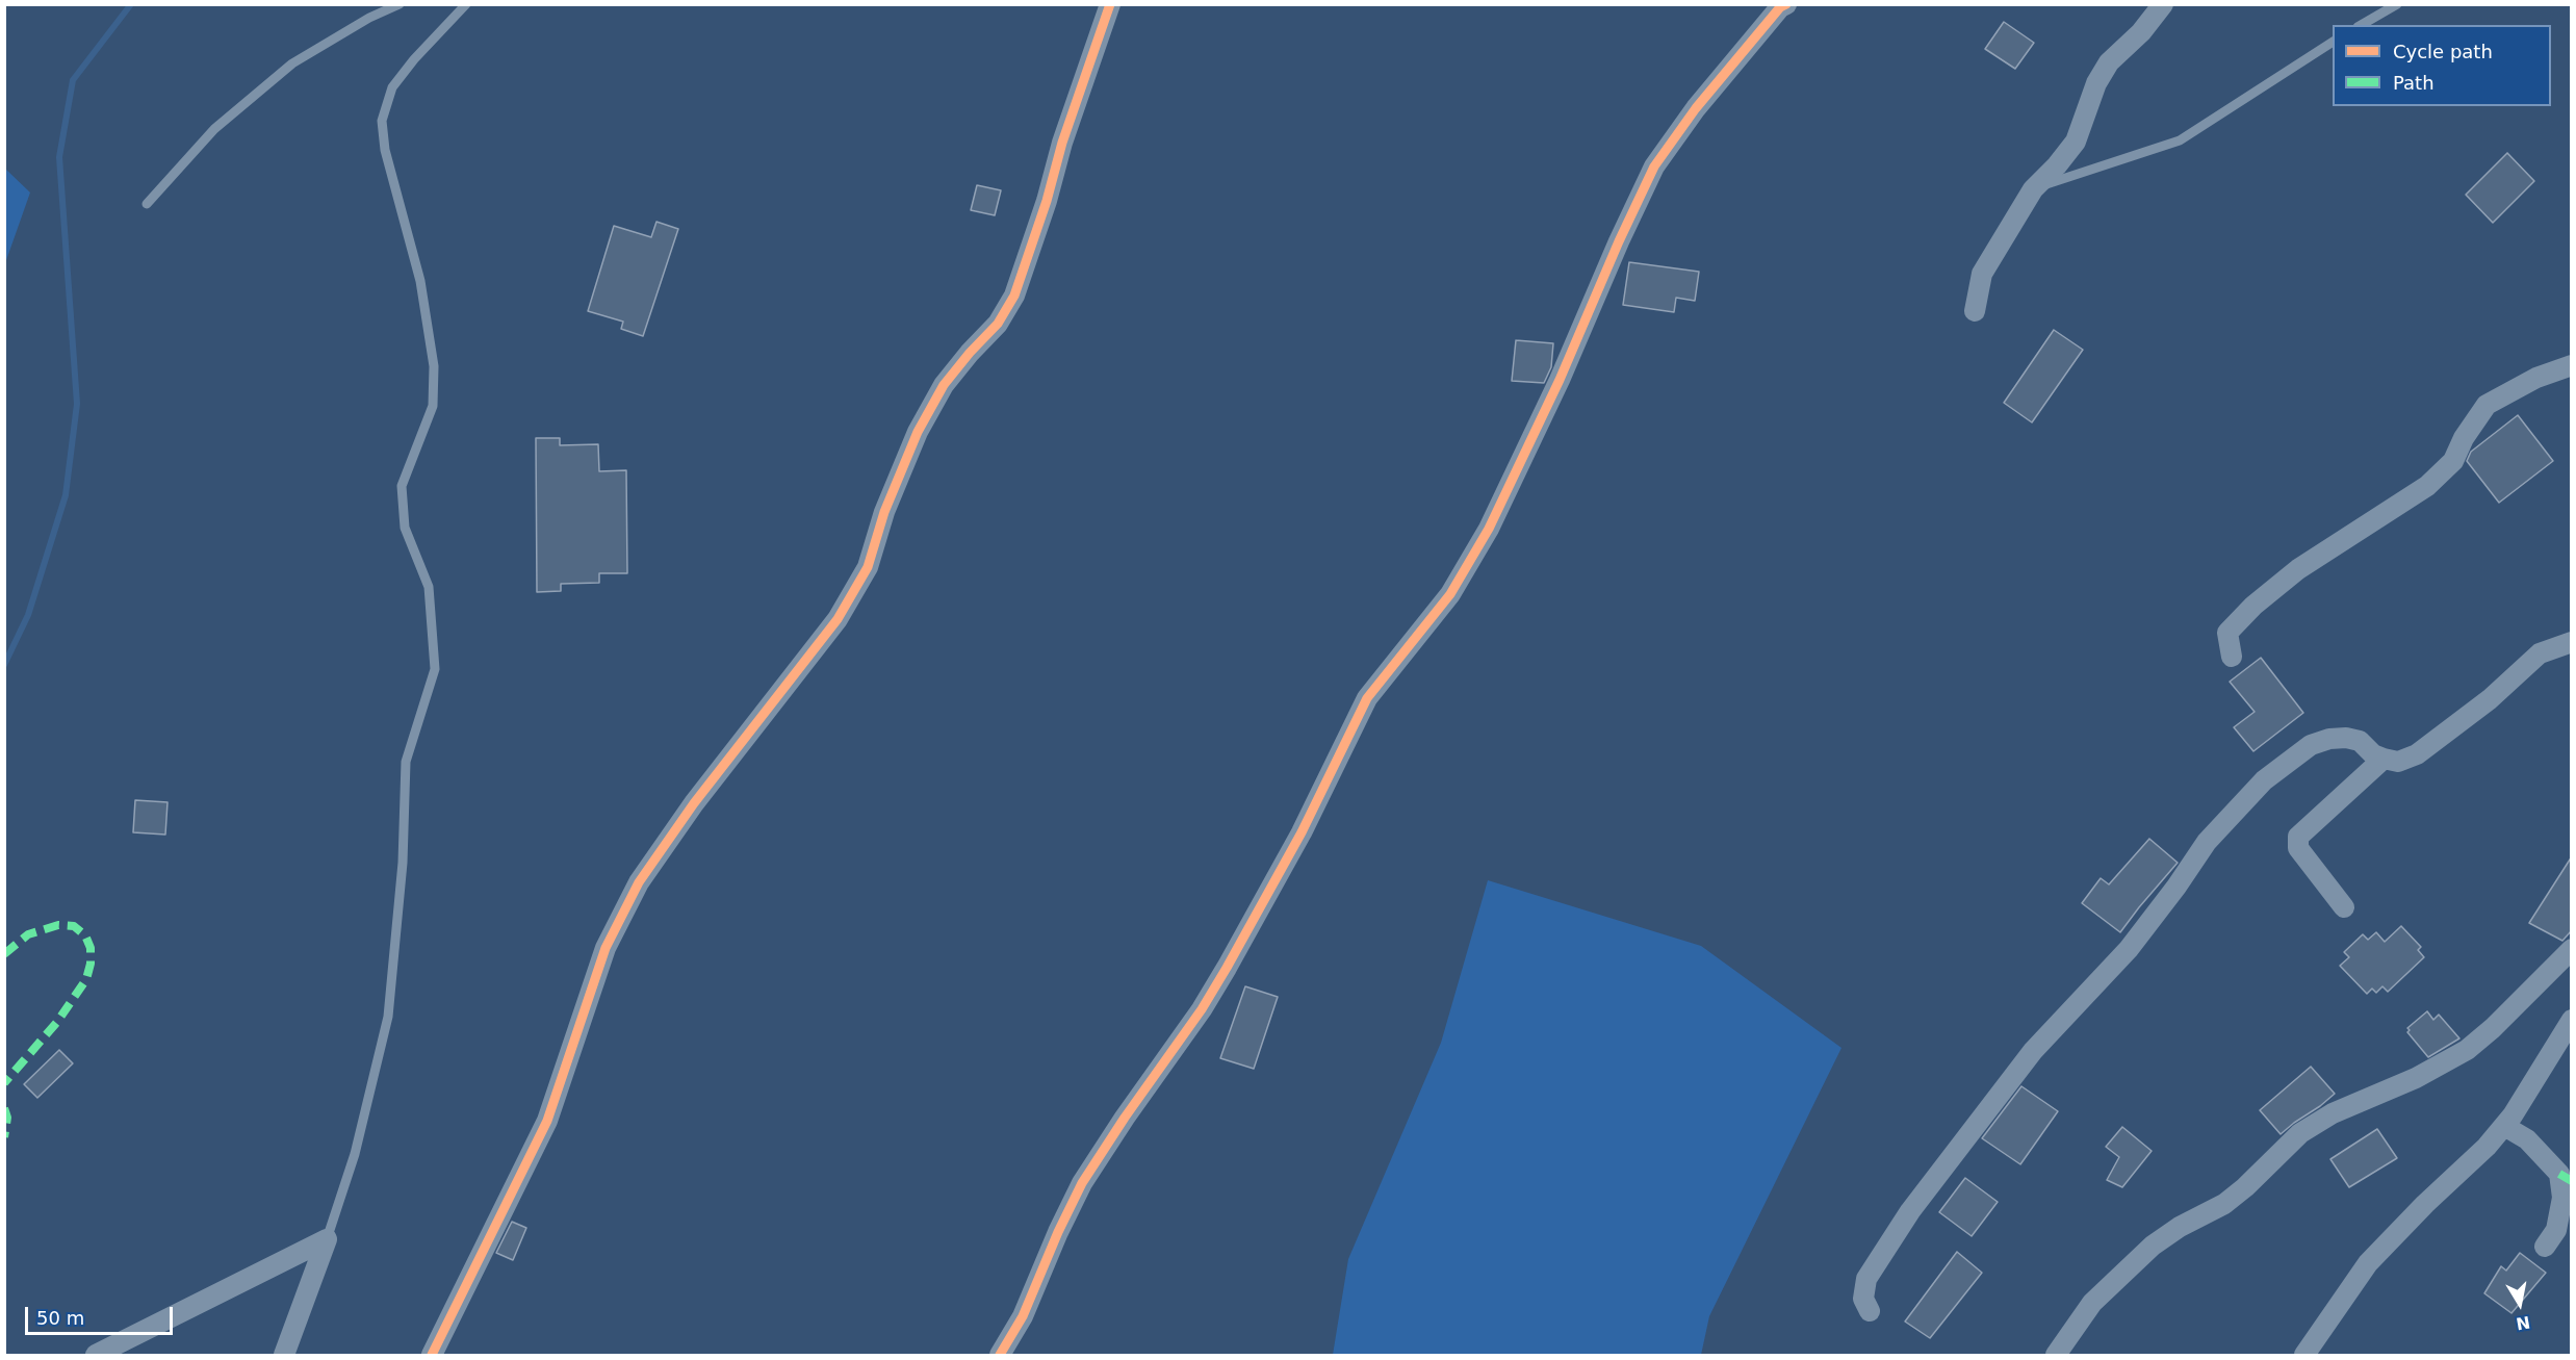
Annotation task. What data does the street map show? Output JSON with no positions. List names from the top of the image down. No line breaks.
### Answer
{"legend":["Cycle path","Path"],"scale_bar":"50 m","north":"bottom"}
